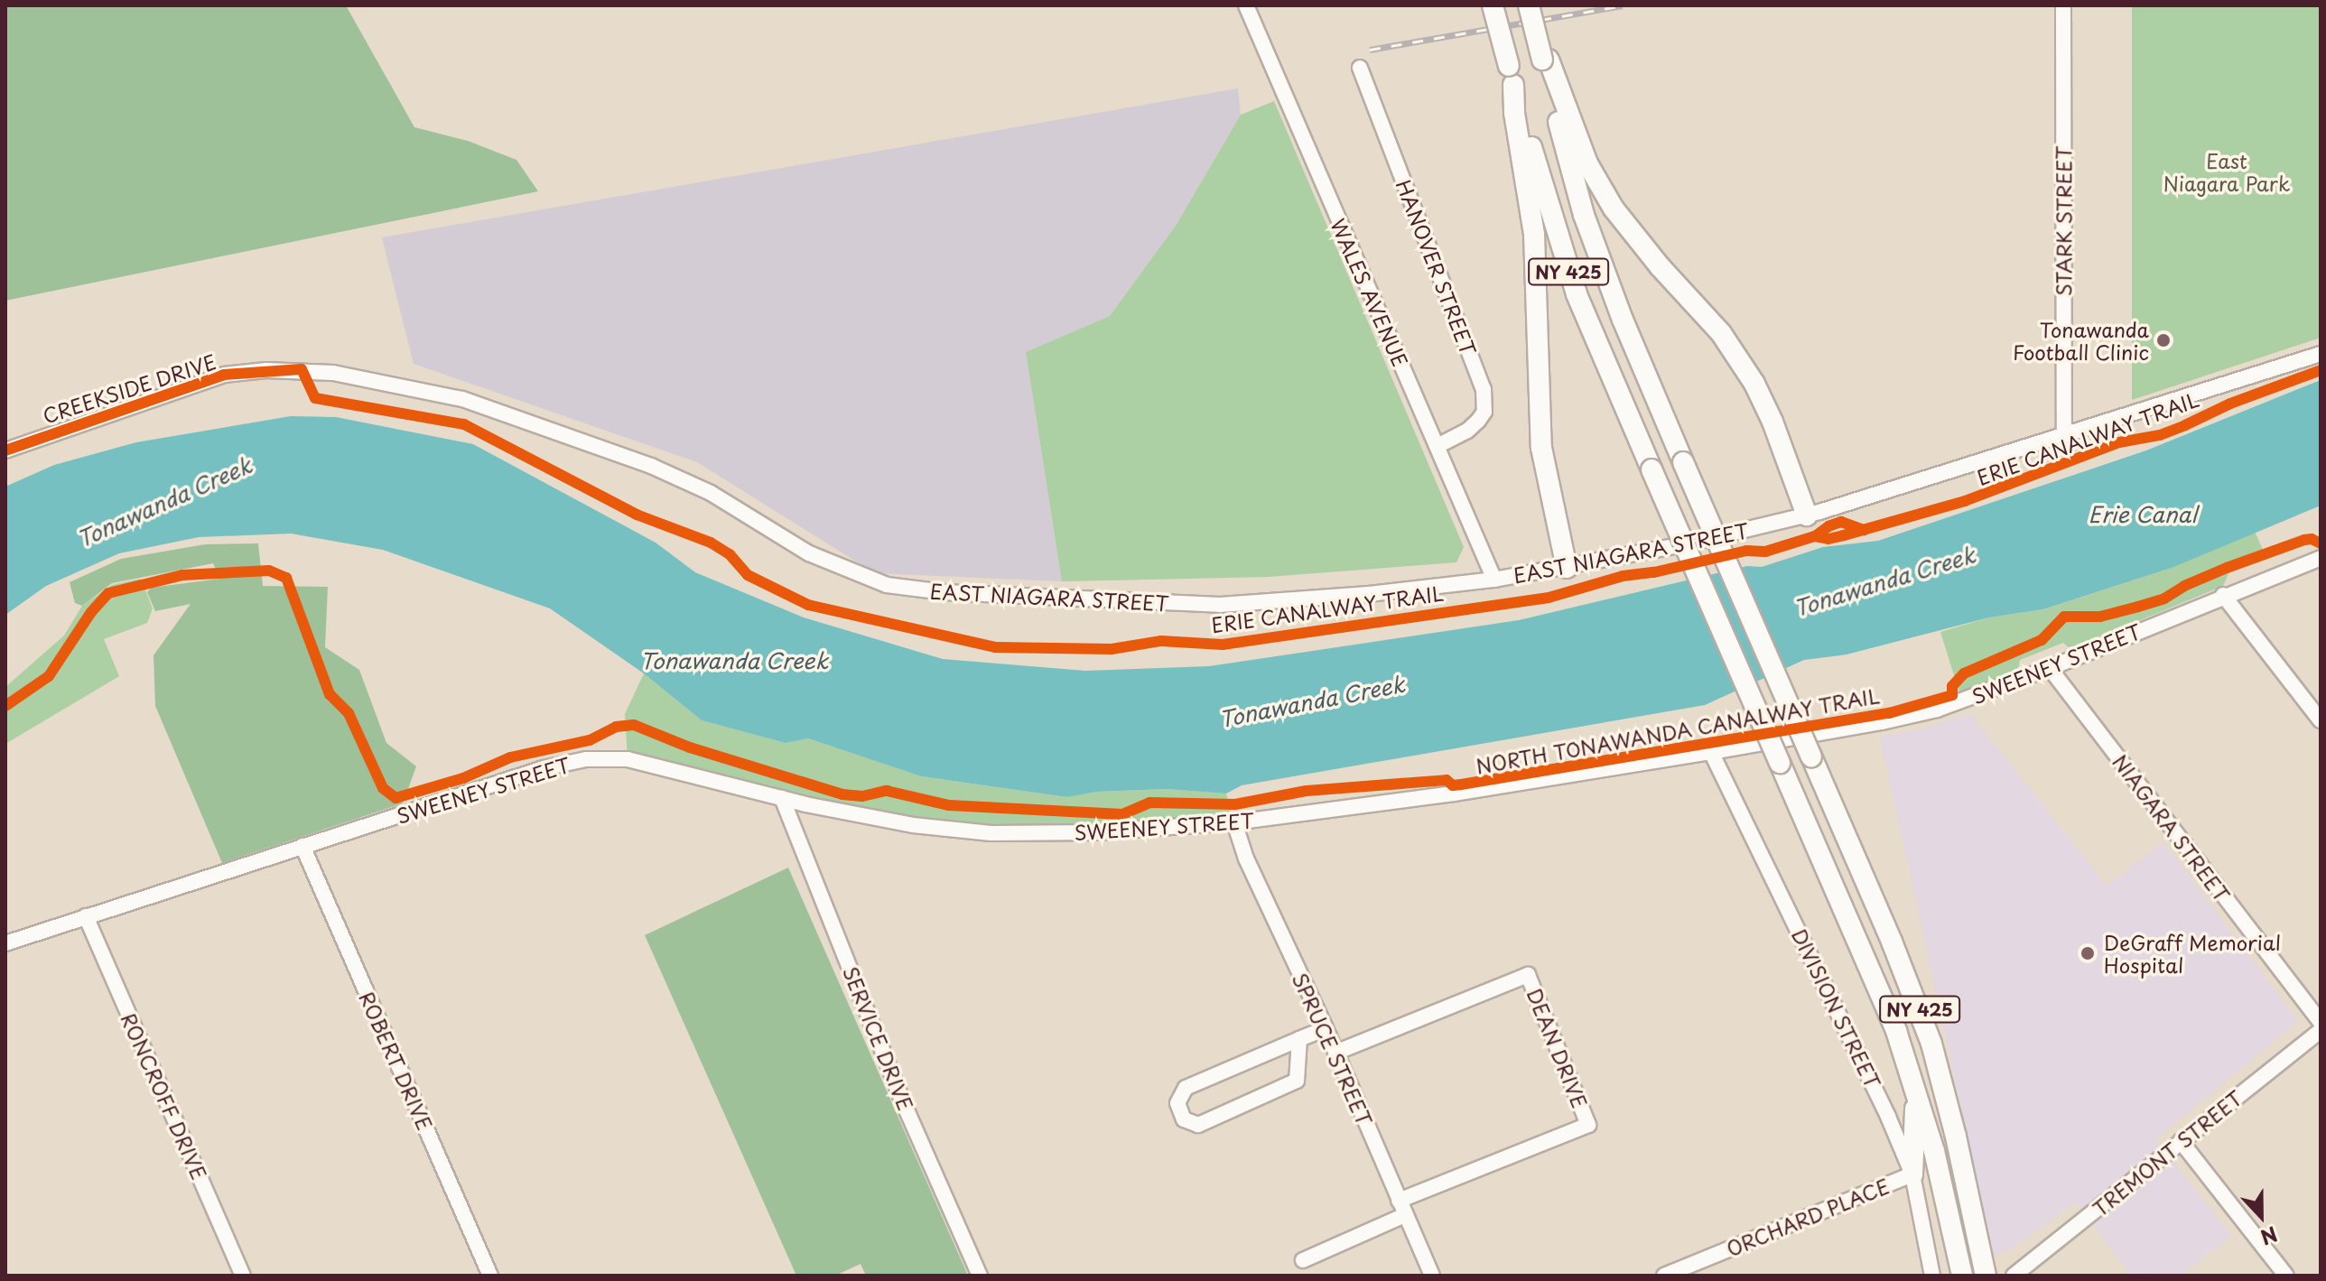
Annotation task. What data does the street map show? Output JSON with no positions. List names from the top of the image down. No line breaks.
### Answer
{"streets":{"main road":["NY 425"],"street":["STARK STREET","HANOVER STREET","WALES AVENUE","CREEKSIDE DRIVE","EAST NIAGARA STREET","SWEENEY STREET","NIAGARA STREET","DIVISION STREET","SERVICE DRIVE","DEAN DRIVE","SPRUCE STREET","ROBERT DRIVE","RONCROFF DRIVE","TREMONT STREET","ORCHARD PLACE"],"cycle path":["ERIE CANALWAY TRAIL","NORTH TONAWANDA CANALWAY TRAIL"]},"crossings":[["STARK STREET","EAST NIAGARA STREET"],["HANOVER STREET","WALES AVENUE"],["WALES AVENUE","EAST NIAGARA STREET"],["CREEKSIDE DRIVE","EAST NIAGARA STREET"],["SWEENEY STREET","NIAGARA STREET"],["SWEENEY STREET","DIVISION STREET"],["SWEENEY STREET","SERVICE DRIVE"],["SWEENEY STREET","SPRUCE STREET"],["SWEENEY STREET","ROBERT DRIVE"],["SWEENEY STREET","RONCROFF DRIVE"],["DIVISION STREET","ORCHARD PLACE"],["DEAN DRIVE","SPRUCE STREET"]],"water":["Tonawanda Creek","Erie Canal"],"parks":["East Niagara Park"],"places":["Tonawanda Football Clinic","DeGraff Memorial Hospital"],"north":"bottom"}
